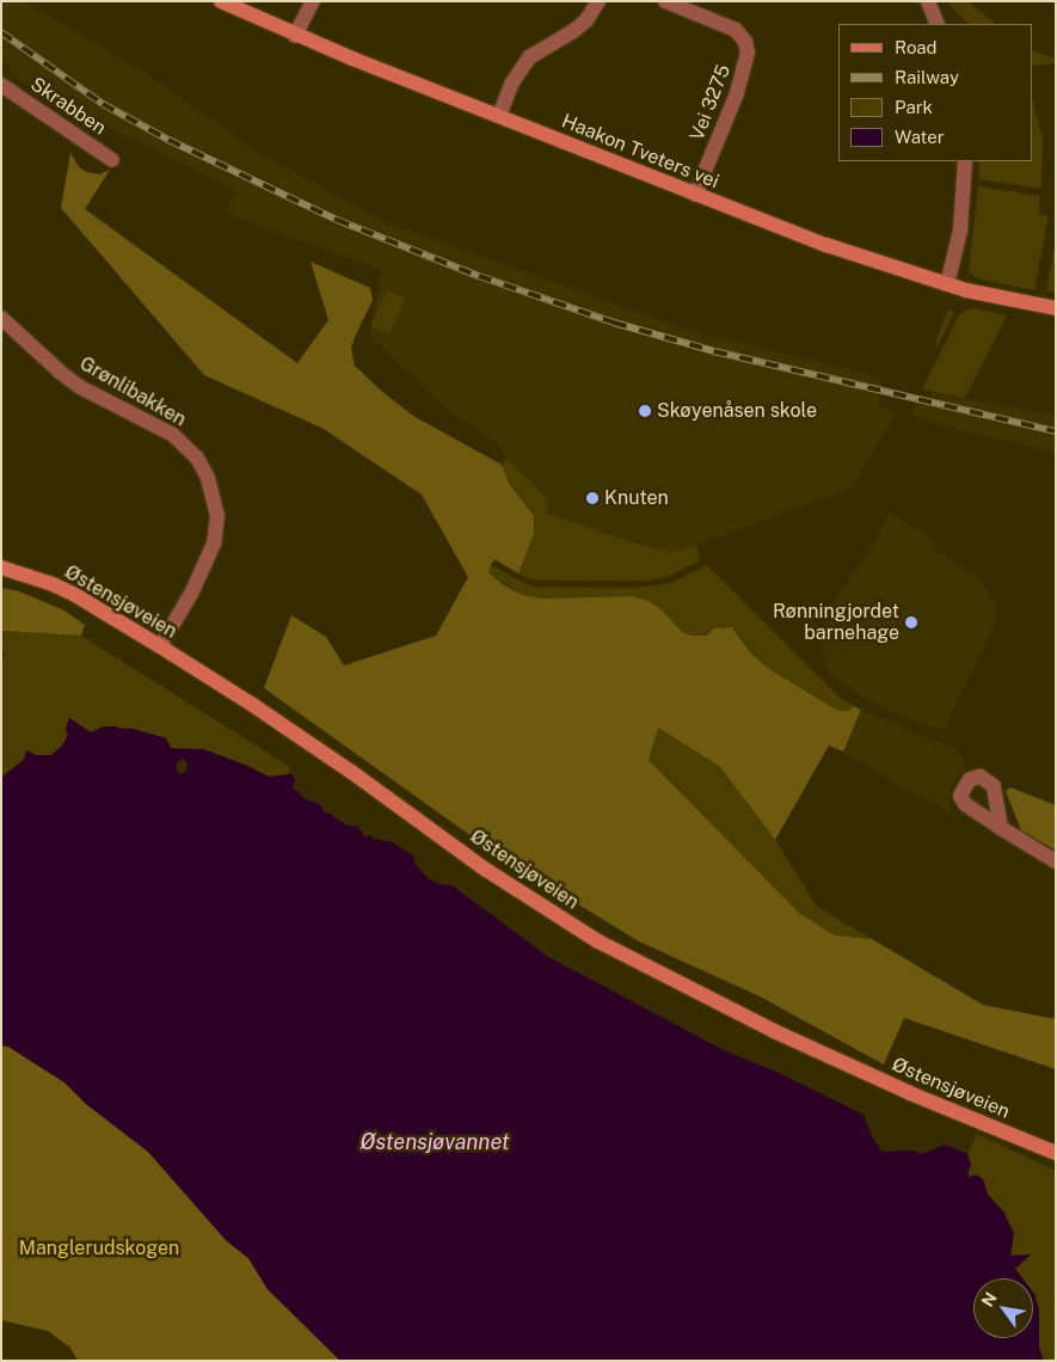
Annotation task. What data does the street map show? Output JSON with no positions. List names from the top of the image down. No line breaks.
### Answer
{"streets":{"main road":["Haakon Tveters vei","Østensjøveien"],"street":["Vei 3275","Skrabben","Grønlibakken"]},"crossings":[["Vei 3275","Haakon Tveters vei"],["Grønlibakken","Østensjøveien"]],"water":["Østensjøvannet"],"parks":["Manglerudskogen"],"places":["Skøyenåsen skole","Knuten","Rønningjordet barnehage"],"legend":["Road","Railway","Park","Water"],"north":"top left"}
